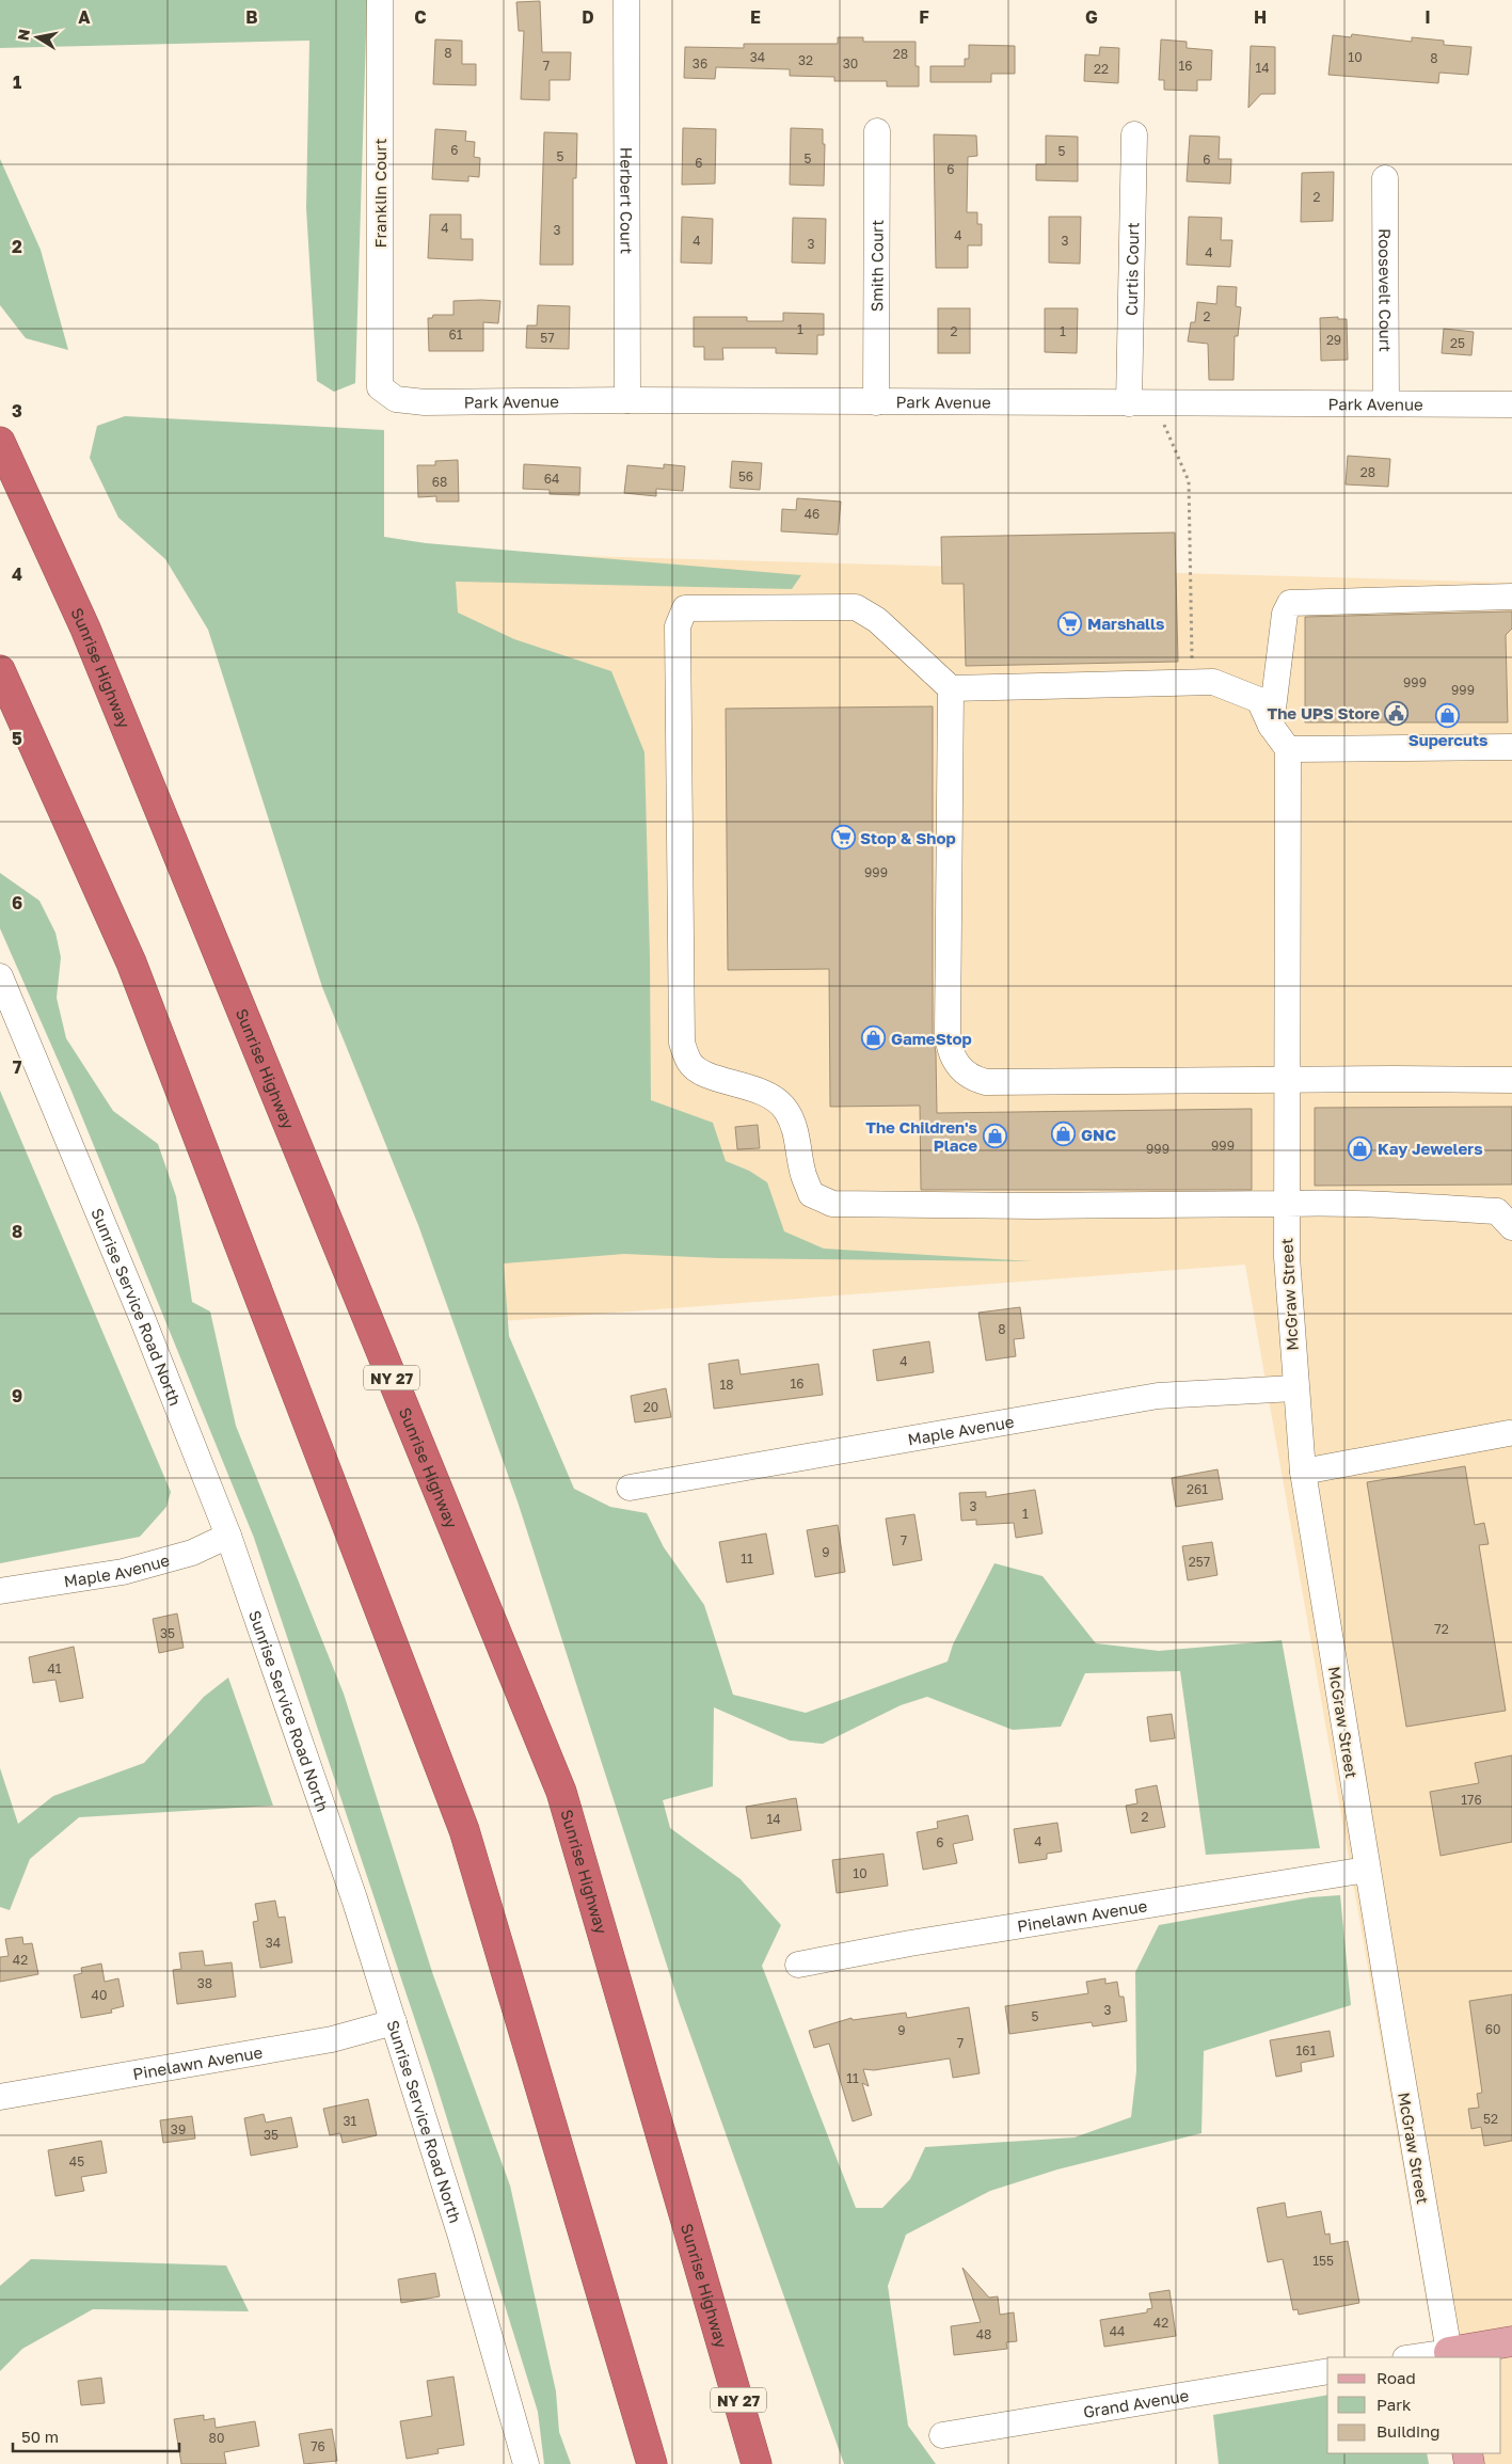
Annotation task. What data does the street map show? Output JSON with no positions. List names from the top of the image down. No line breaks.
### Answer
{"streets":{"highway":["Sunrise Highway","NY 27"],"street":["Franklin Court","Herbert Court","Smith Court","Curtis Court","Roosevelt Court","Park Avenue","McGraw Street","Sunrise Service Road North","Maple Avenue","Pinelawn Avenue","Grand Avenue"]},"crossings":[["Franklin Court","Park Avenue"],["Herbert Court","Park Avenue"],["Smith Court","Park Avenue"],["Curtis Court","Park Avenue"],["Roosevelt Court","Park Avenue"],["McGraw Street","Maple Avenue"],["McGraw Street","Pinelawn Avenue"],["Sunrise Service Road North","Maple Avenue"],["Sunrise Service Road North","Pinelawn Avenue"]],"places":{"supermarket":["Marshalls","Stop & Shop"],"public building":["The UPS Store"],"shop":["Supercuts","GameStop","GNC","The Children's Place","Kay Jewelers"]},"house_numbers":["8","28","34","10","8","32","36","30","7","16","14","22","6","5","5","5","6","6","6","2","4","3","4","4","3","3","4","2","1","2","1","61","57","29","25","28","56","64","68","46","999","999","999","999","999","8","4","16","18","20","261","3","1","7","9","11","257","72","35","41","176","2","14","4","6","10","34","42","38","40","3","5","60","9","7","161","11","52","31","39","35","45","155","42","44","48","80","76"],"legend":["Road","Park","Building"],"scale_bar":"50 m","north":"left","grid":{"columns":["A","B","C","D","E","F","G","H","I"],"rows":["1","2","3","4","5","6","7","8","9"]}}
